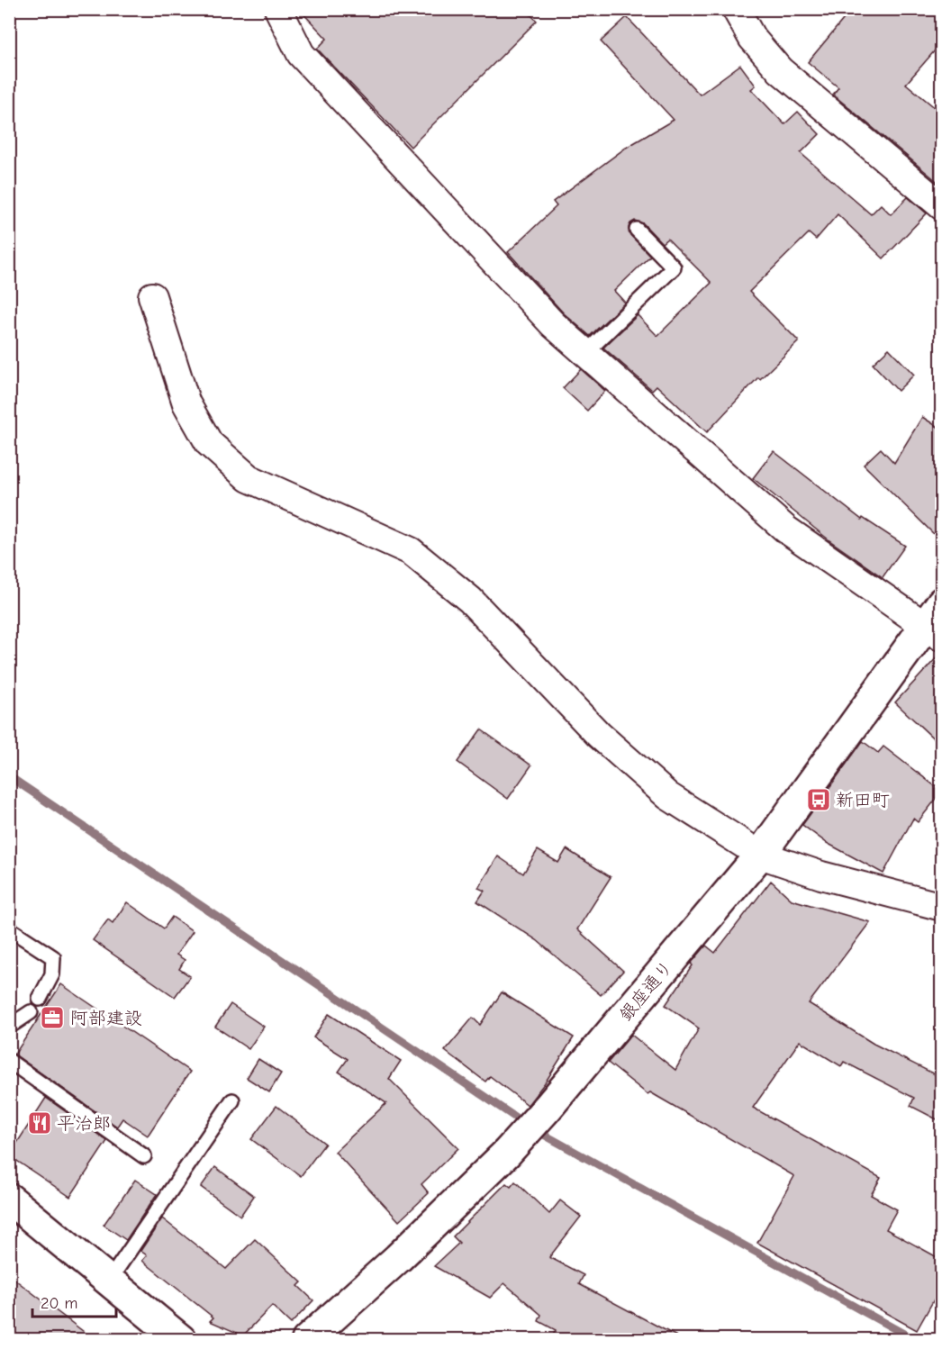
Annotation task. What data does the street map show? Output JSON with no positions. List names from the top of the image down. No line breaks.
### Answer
{"streets":{"main road":["銀座通り"]},"places":{"bus stop":["新田町"],"office":["阿部建設"],"restaurant":["平治郎"]},"scale_bar":"20 m"}
